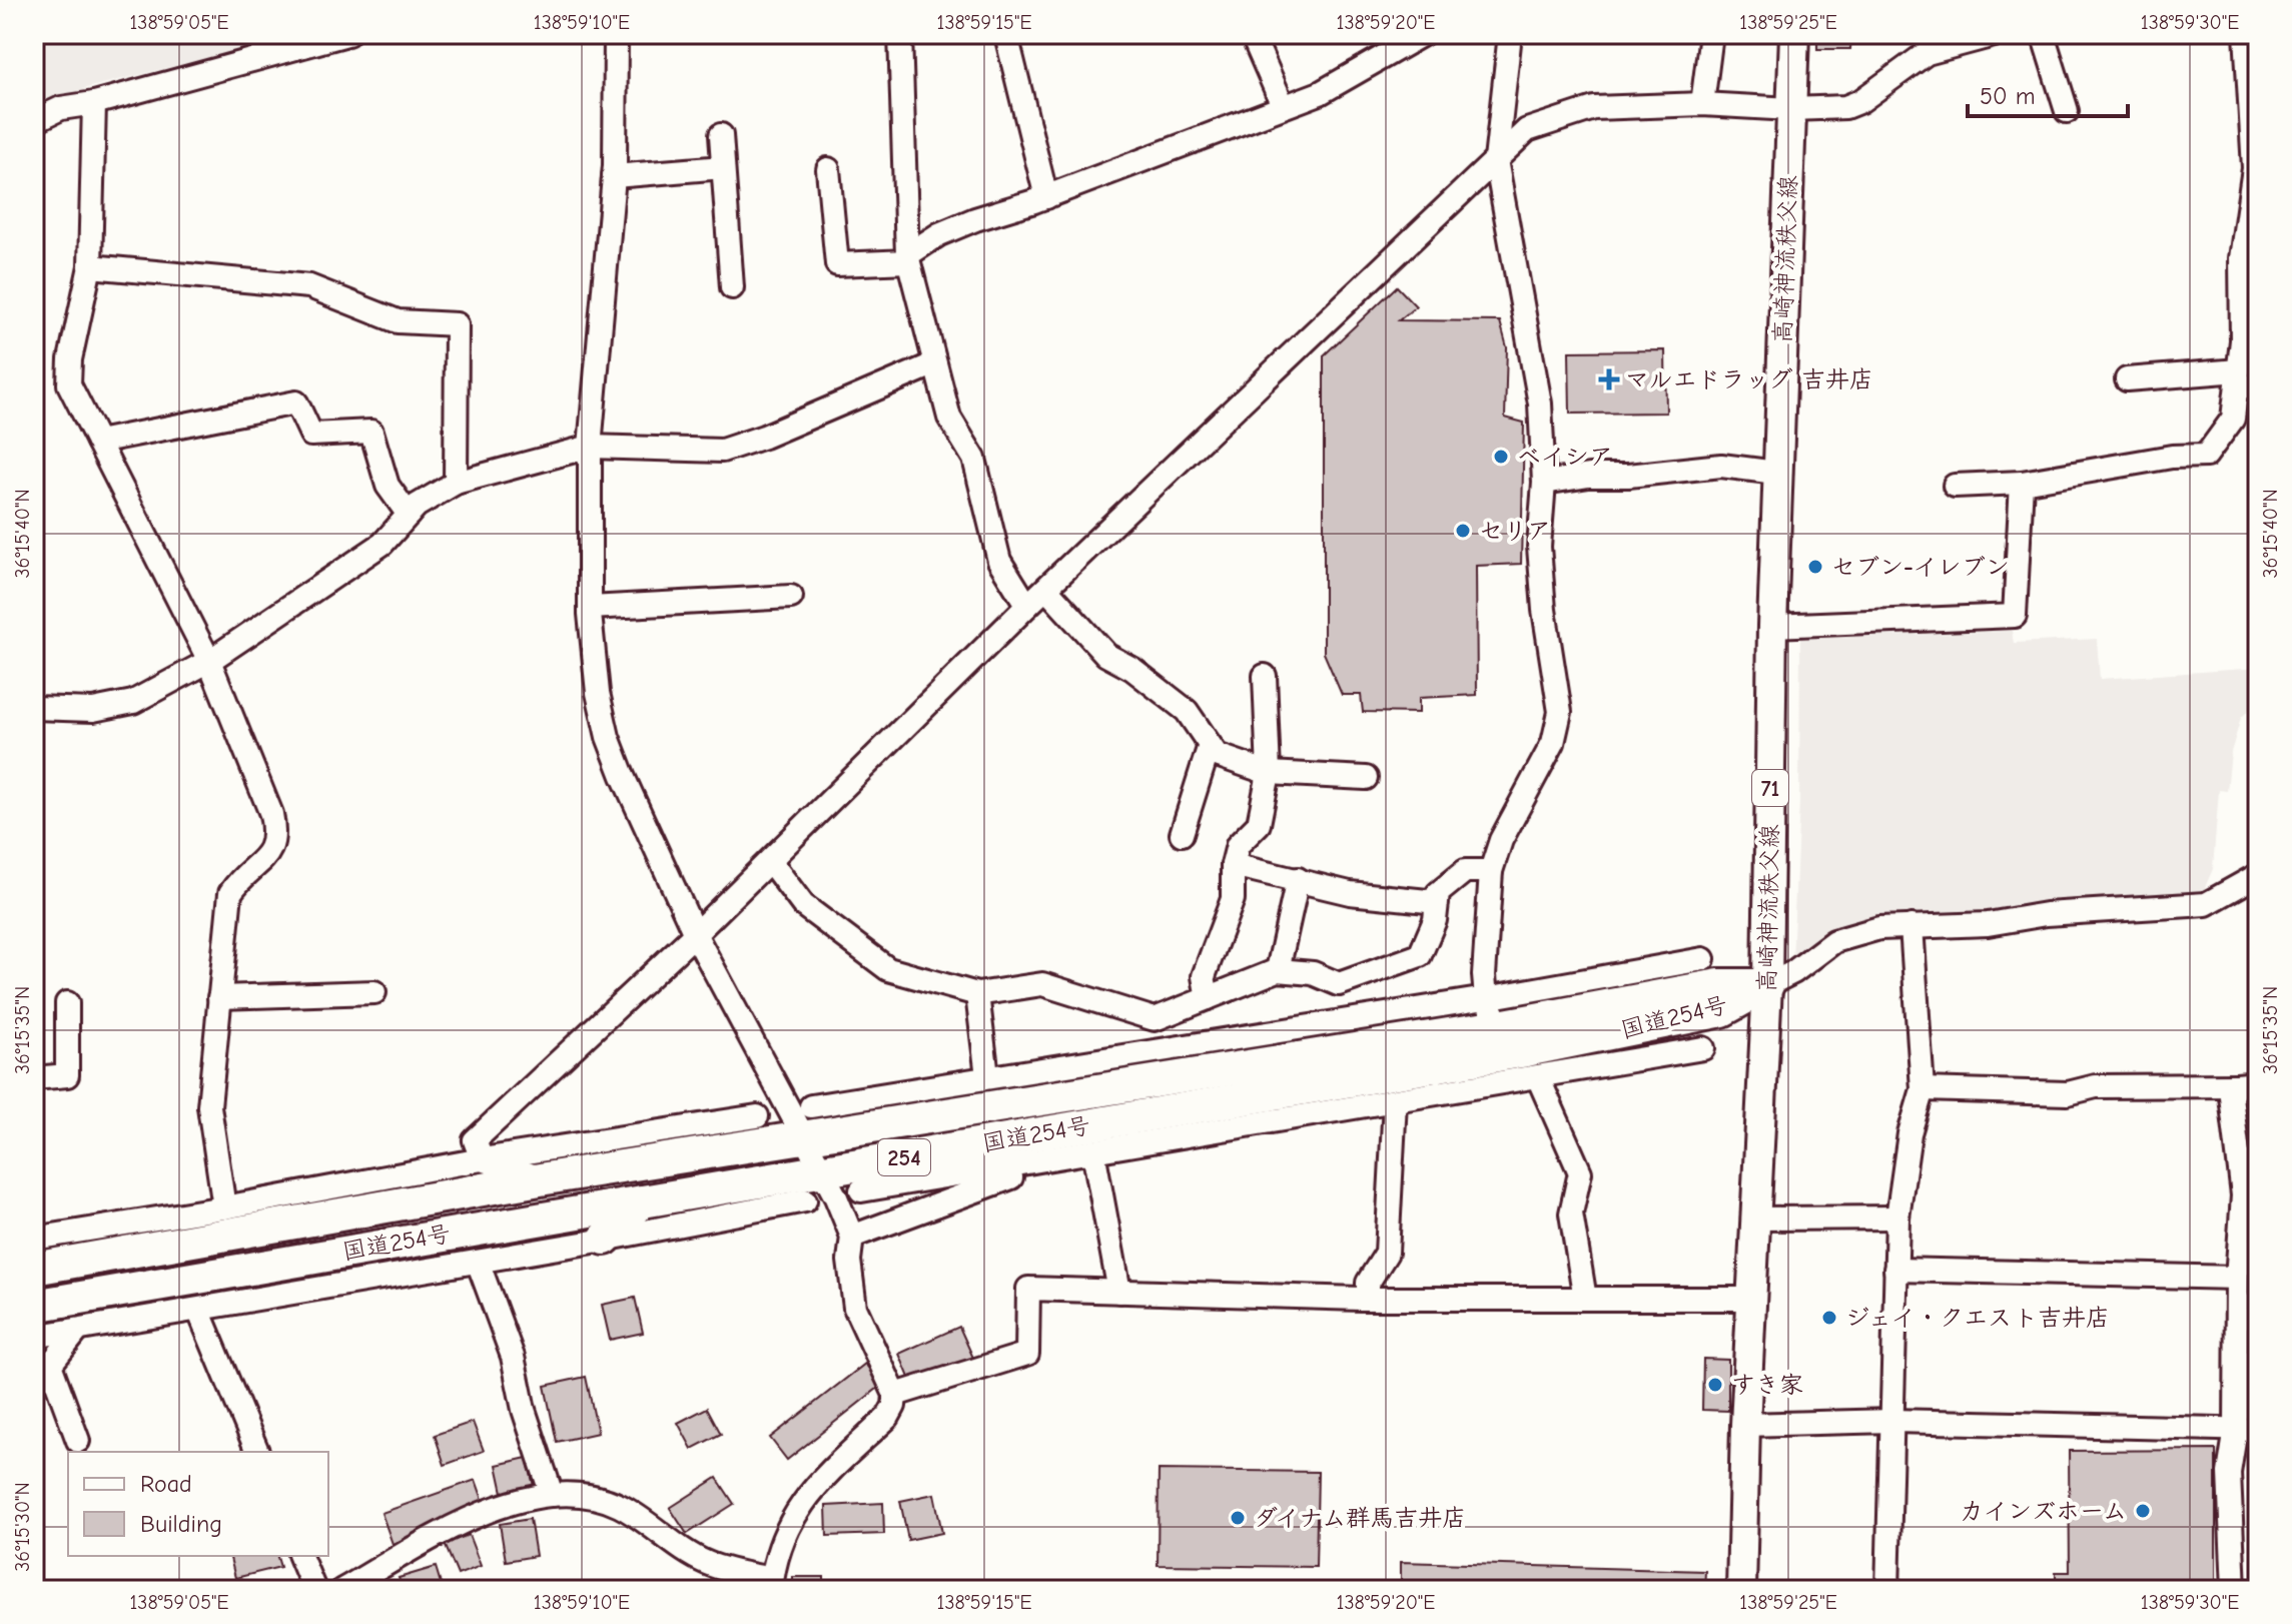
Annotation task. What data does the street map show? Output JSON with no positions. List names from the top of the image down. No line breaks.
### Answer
{"streets":{"highway":["国道254号","254"],"main road":["高崎神流秩父線","71"]},"crossings":[["高崎神流秩父線","国道254号"]],"places":{"health":["マルエドラッグ 吉井店"],"other":["ベイシア","セリア","セブン-イレブン","ジェイ・クエスト吉井店","すき家","カインズホーム","ダイナム群馬吉井店"]},"legend":["Road","Building"],"scale_bar":"50 m","coordinates":["138°59'05\"E","138°59'10\"E","138°59'15\"E","138°59'20\"E","138°59'25\"E","138°59'30\"E","36°15'40\"N","36°15'35\"N","36°15'30\"N"]}
